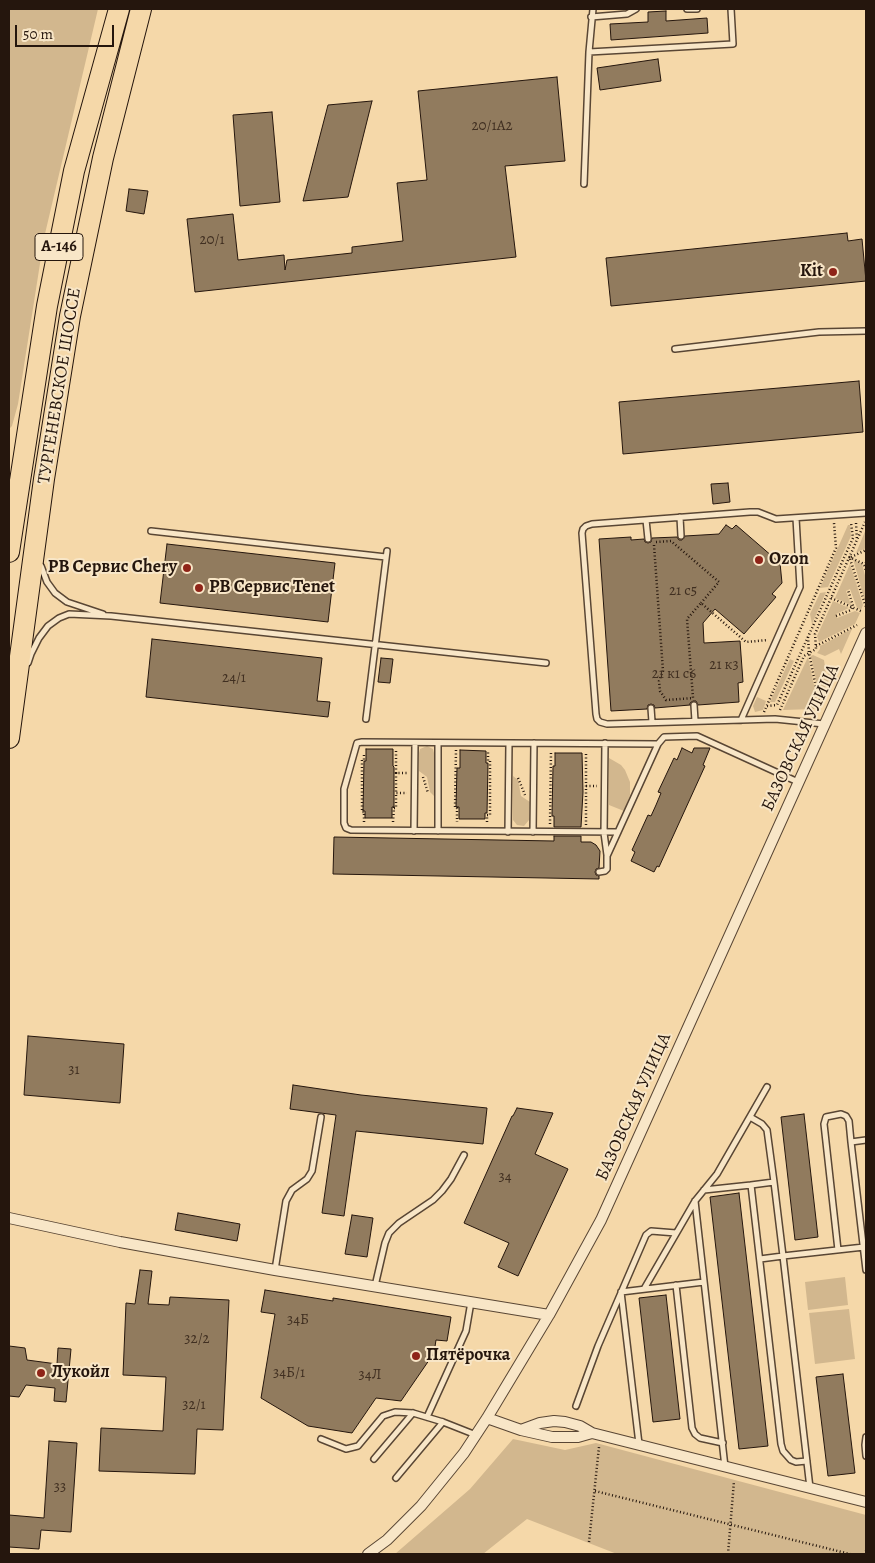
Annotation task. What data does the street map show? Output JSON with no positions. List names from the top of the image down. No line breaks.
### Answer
{"streets":{"highway":["А-146","ТУРГЕНЕВСКОЕ ШОССЕ"],"street":["БАЗОВСКАЯ УЛИЦА"]},"places":["Kit","Ozon","PB Сервис Chery","PB Сервис Tenet","Пятёрочка","Лукойл"],"house_numbers":["20/1А2","20/1","21 с5","21 к3","21 к1 с6","24/1","31","34","34Б","32/2","34Б/1","34Л","32/1","33"],"scale_bar":"50 m"}
